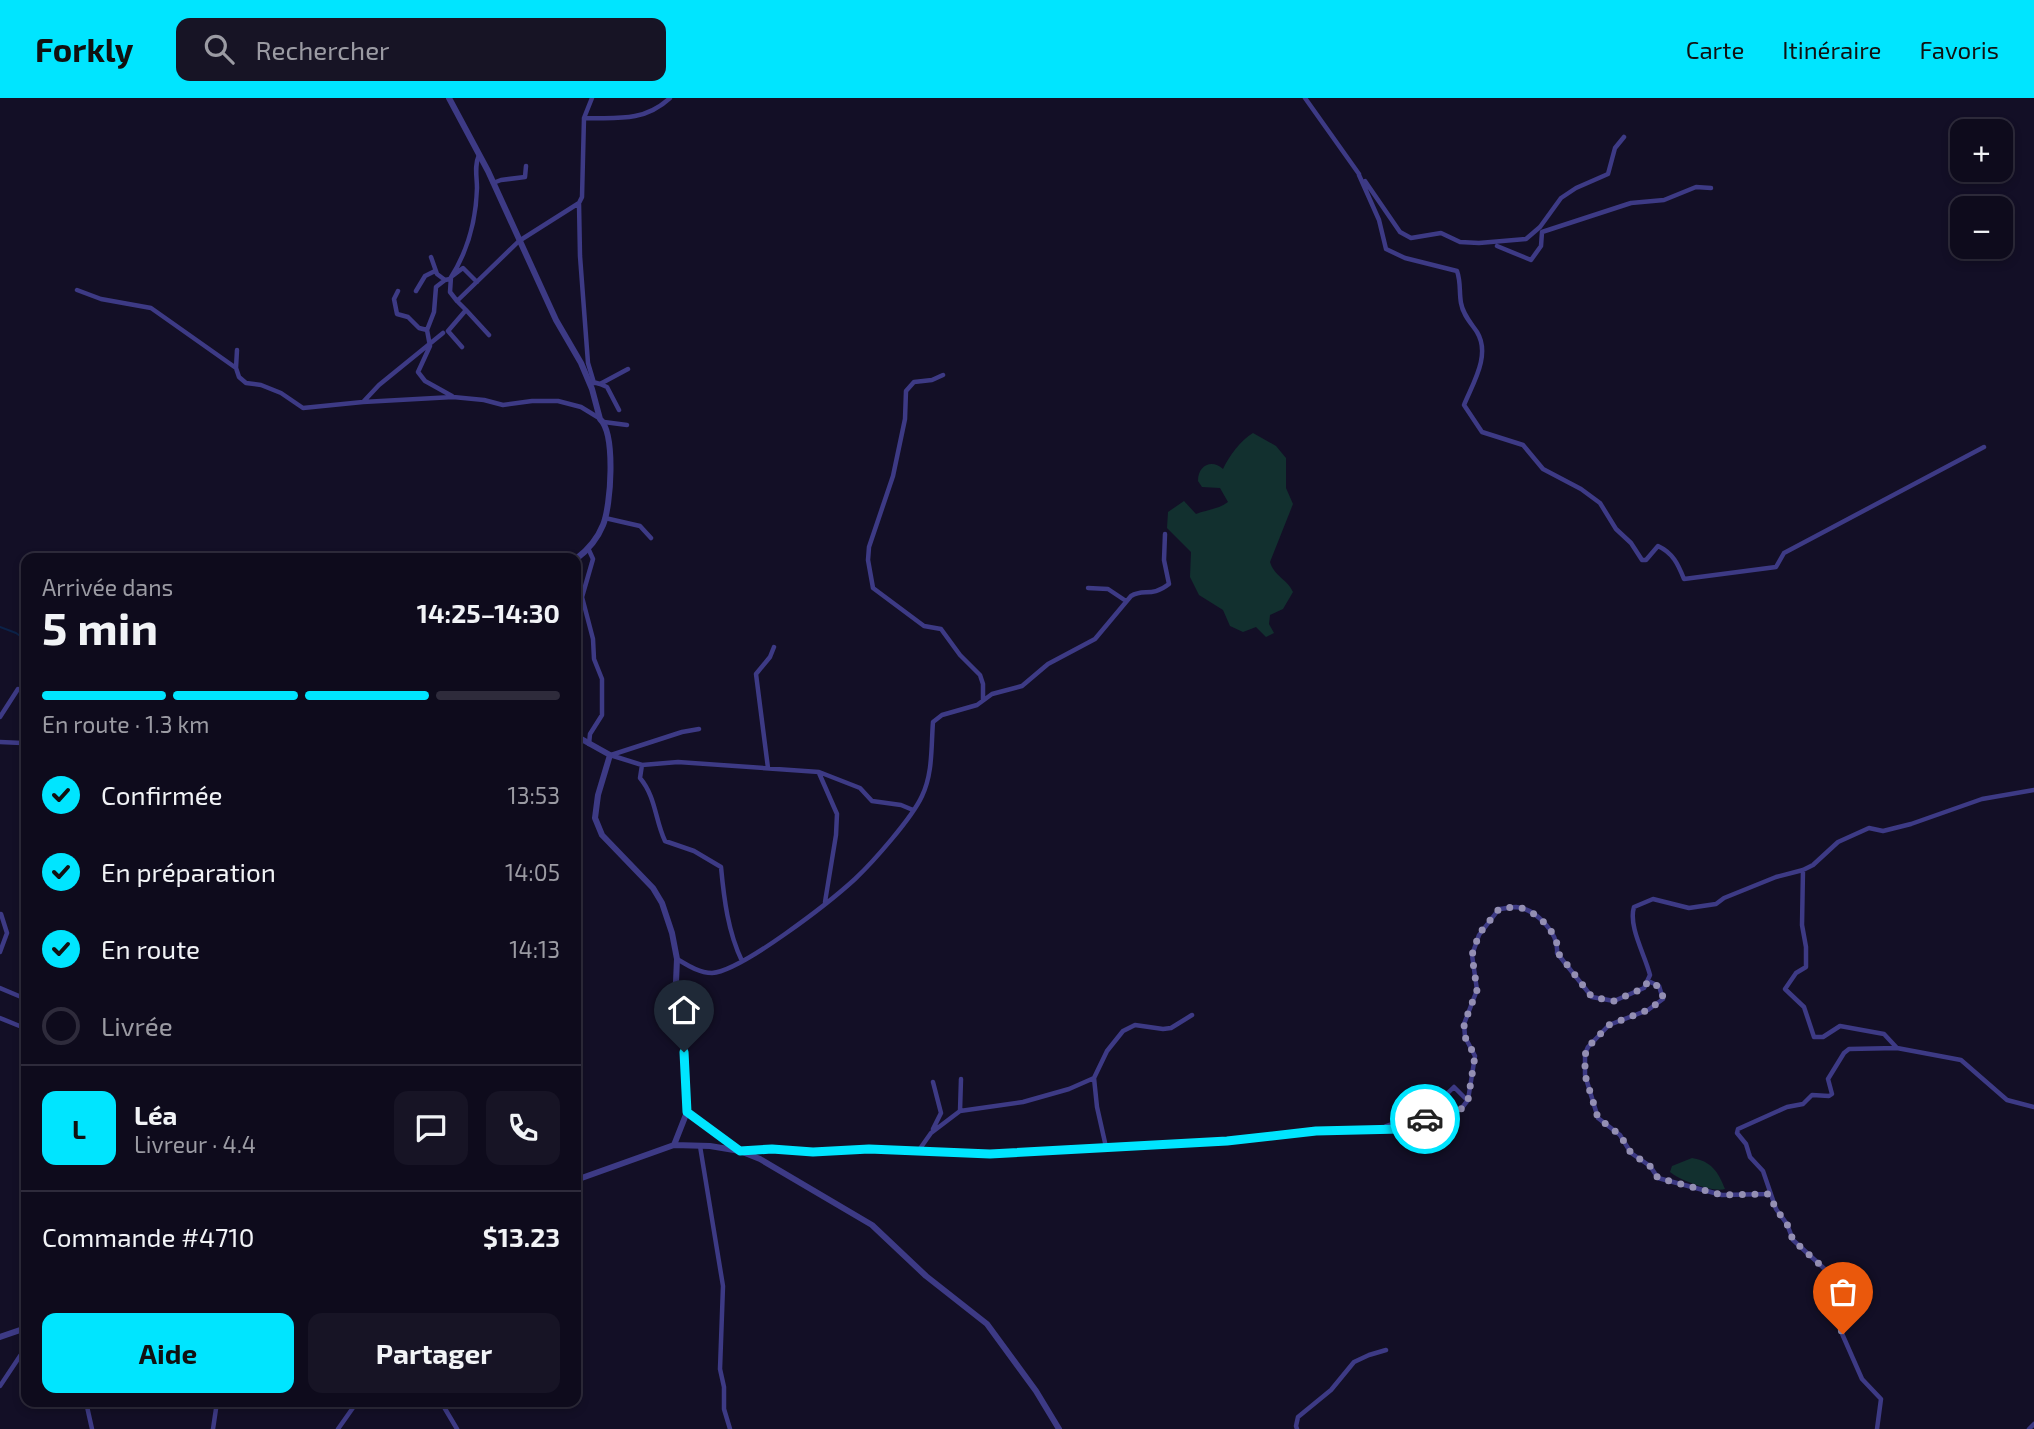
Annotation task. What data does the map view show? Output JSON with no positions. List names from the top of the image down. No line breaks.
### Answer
{"page":{"header":"Forkly","search":"Rechercher","nav":["Carte","Itinéraire","Favoris"],"map_buttons":["+","−"],"heading":["5 min","Arrivée dans","14:25–14:30"],"panel":["Léa","Livreur · 4.4","Commande #4710","$13.23"],"bar":"En route · 1.3 km","list":[["Confirmée","13:53"],["En préparation","14:05"],["En route","14:13"],"Livrée"],"round":"L","buttons":["Aide","Partager"]}}
